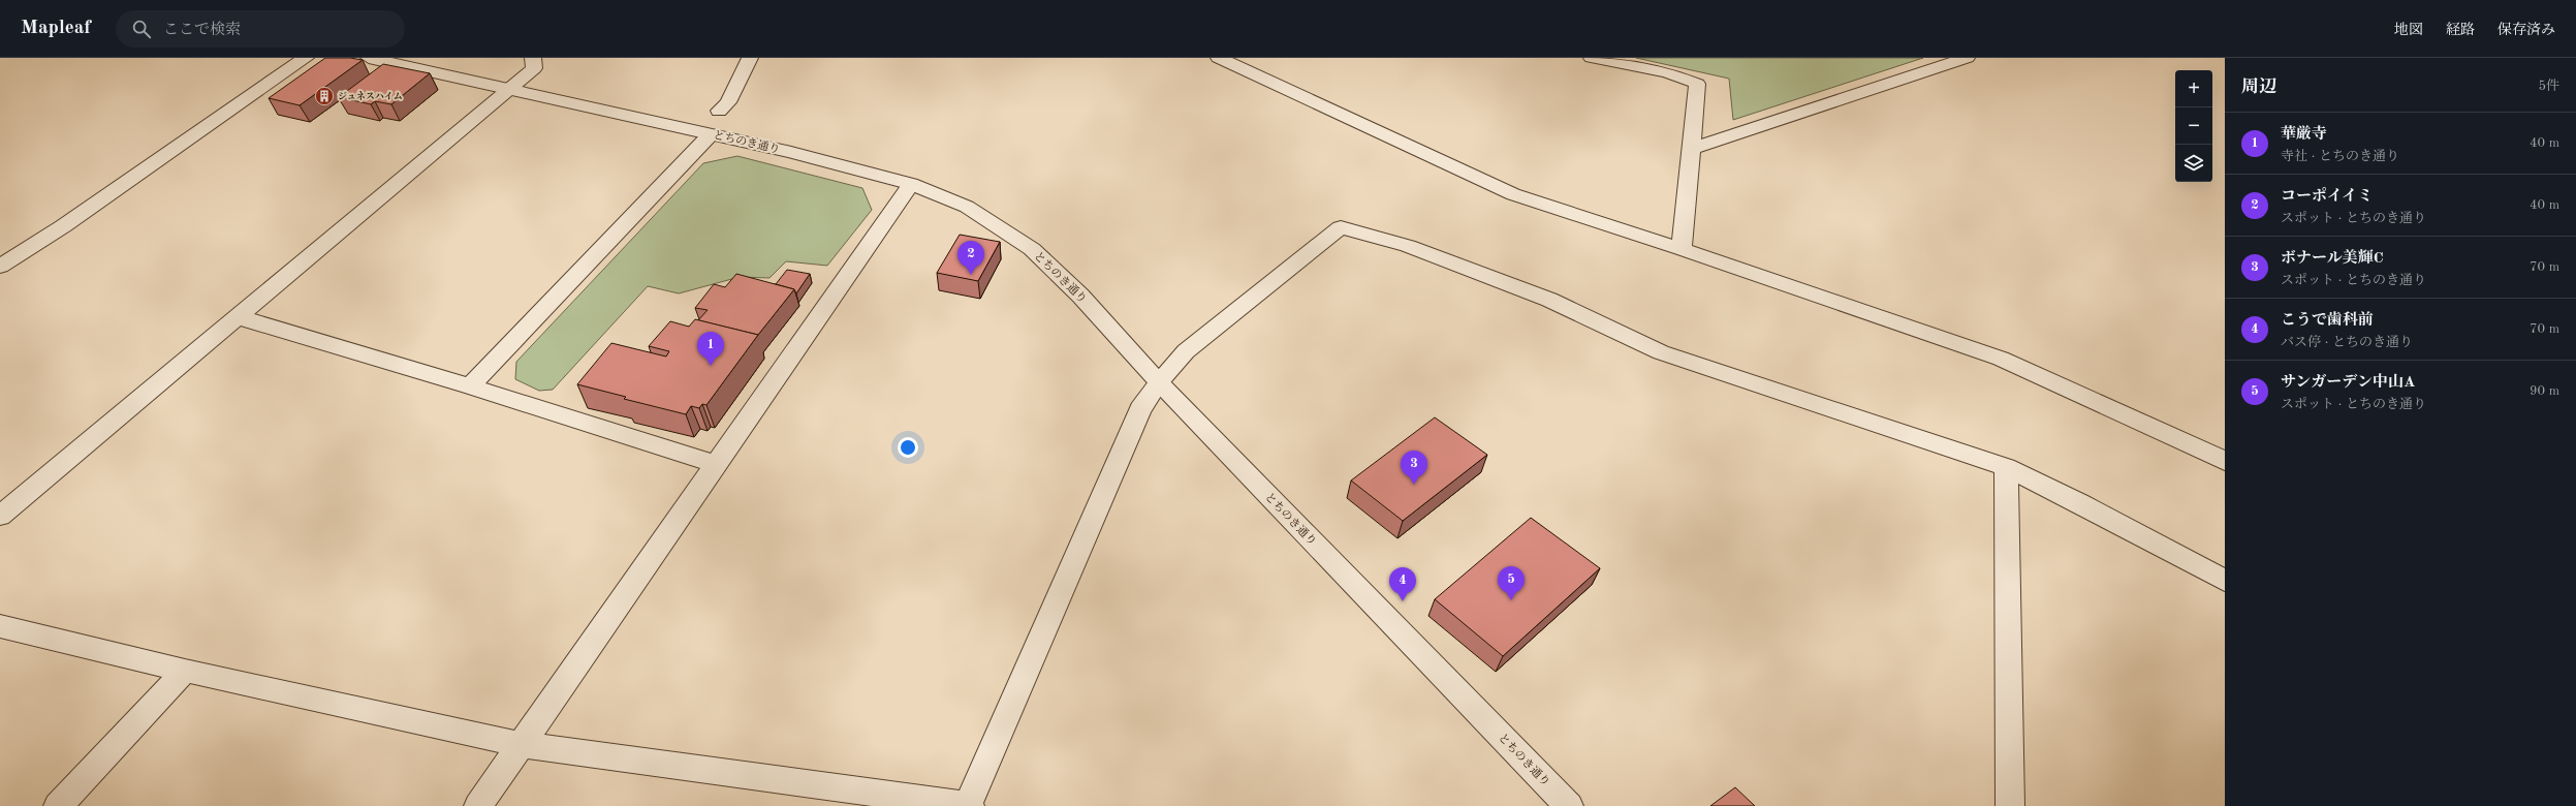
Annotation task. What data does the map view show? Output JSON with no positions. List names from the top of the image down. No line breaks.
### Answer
{"streets":{"street":["とちのき通り"]},"places":{"building":["ジュネスハイム"]},"page":{"header":"Mapleaf","search":"ここで検索","nav":["地図","経路","保存済み"],"heading":["周辺","5件"],"map_buttons":["+","−"],"list":[{"mark":"1","name":"華厳寺","note":"寺社 · とちのき通り","value":"40 m"},{"mark":"2","name":"コーポイイミ","note":"スポット · とちのき通り","value":"40 m"},{"mark":"3","name":"ボナール美輝C","note":"スポット · とちのき通り","value":"70 m"},{"mark":"4","name":"こうで歯科前","note":"バス停 · とちのき通り","value":"70 m"},{"mark":"5","name":"サンガーデン中山A","note":"スポット · とちのき通り","value":"90 m"}],"pins":["2","1","3","5","4"]}}
